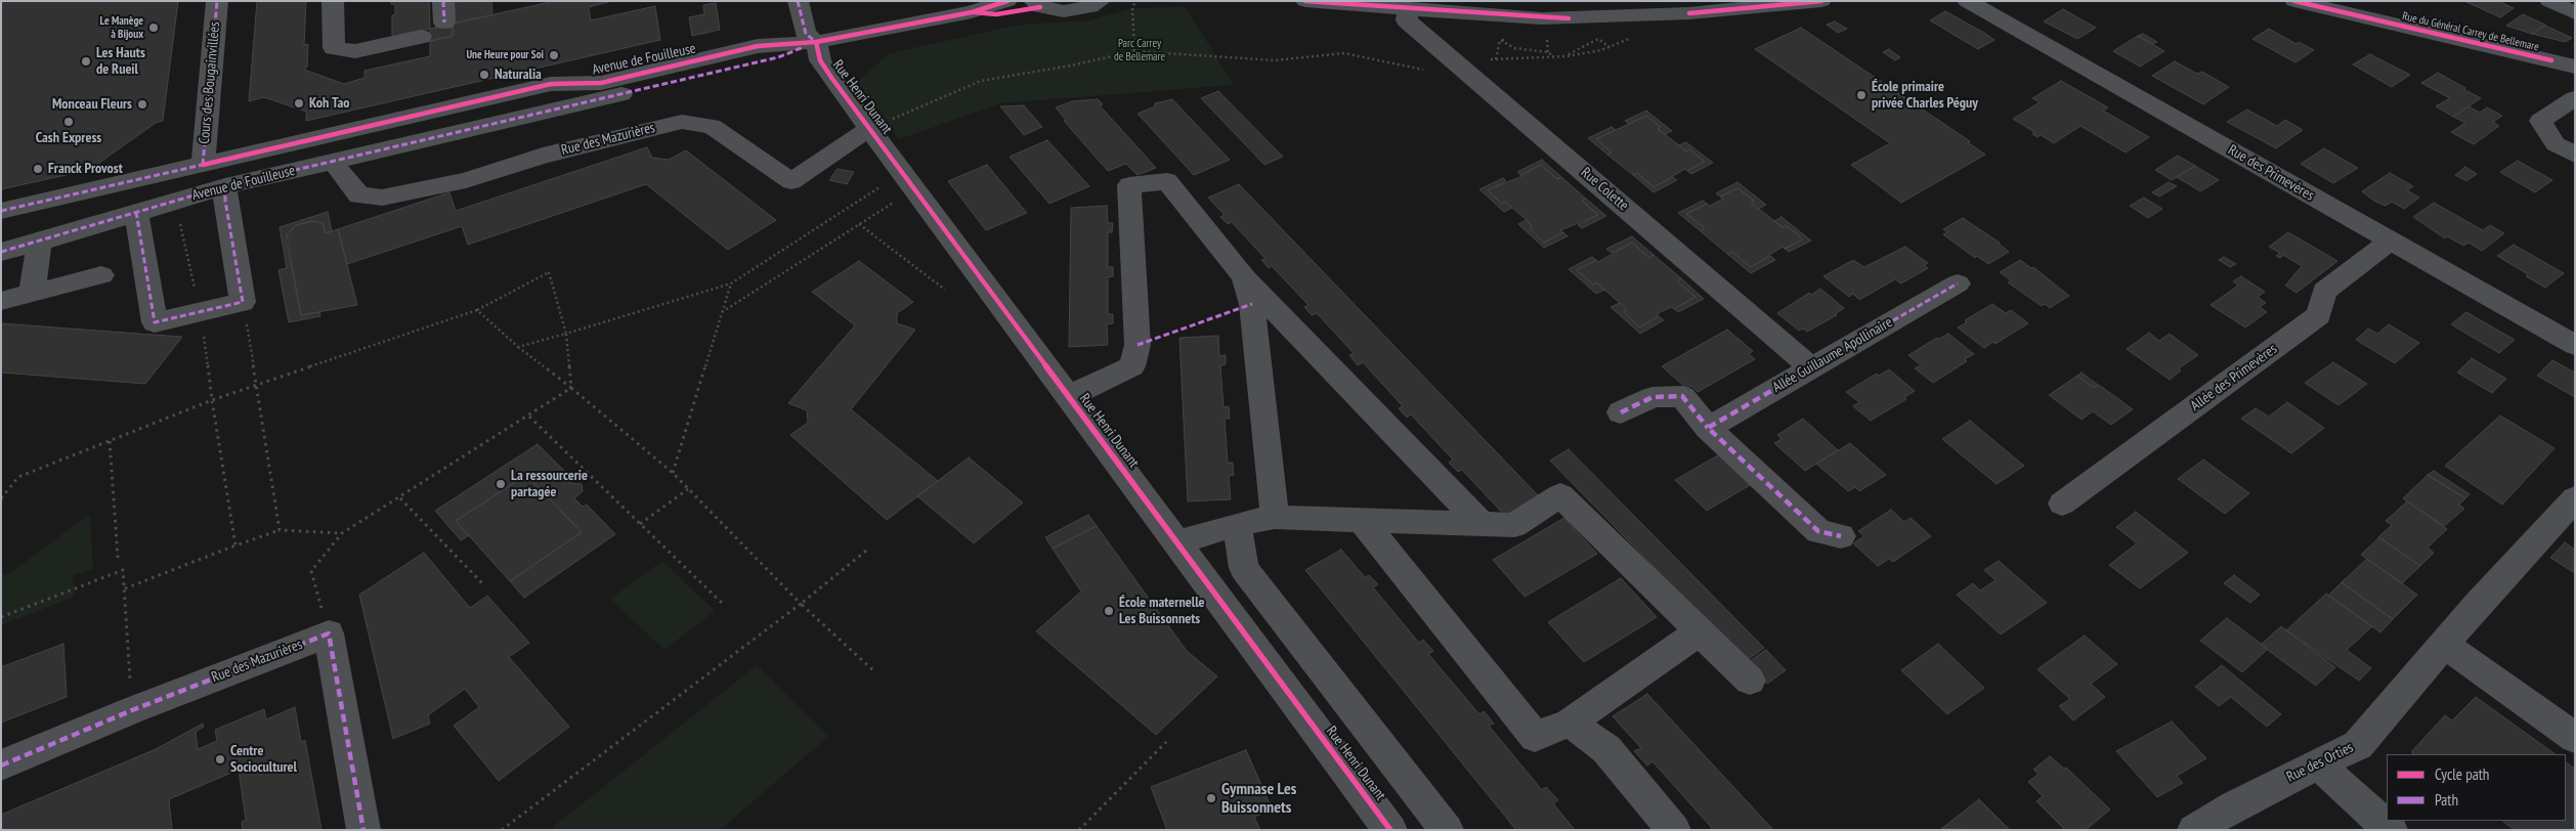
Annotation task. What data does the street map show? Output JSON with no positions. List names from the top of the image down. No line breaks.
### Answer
{"streets":{"street":["Rue du Général Carrey de Bellemare","Avenue de Fouilleuse","Cours des Bougainvillées","Rue Henri Dunant","Rue des Mazurières","Rue des Primevères","Rue Colette","Allée Guillaume Apollinaire","Allée des Primevères","Rue des Orties"]},"crossings":[["Avenue de Fouilleuse","Cours des Bougainvillées"],["Avenue de Fouilleuse","Rue Henri Dunant"],["Avenue de Fouilleuse","Rue des Mazurières"],["Rue Henri Dunant","Rue des Mazurières"],["Rue des Primevères","Allée des Primevères"],["Rue Colette","Allée Guillaume Apollinaire"]],"parks":["Parc Carrey de Bellemare"],"places":["Le Manège à Bijoux","Une Heure pour Soi","Les Hauts de Rueil","Naturalia","École primaire privée Charles Péguy","Koh Tao","Monceau Fleurs","Cash Express","Franck Provost","La ressourcerie partagée","École maternelle Les Buissonnets","Centre Socioculturel","Gymnase Les Buissonnets"],"legend":["Cycle path","Path"]}
